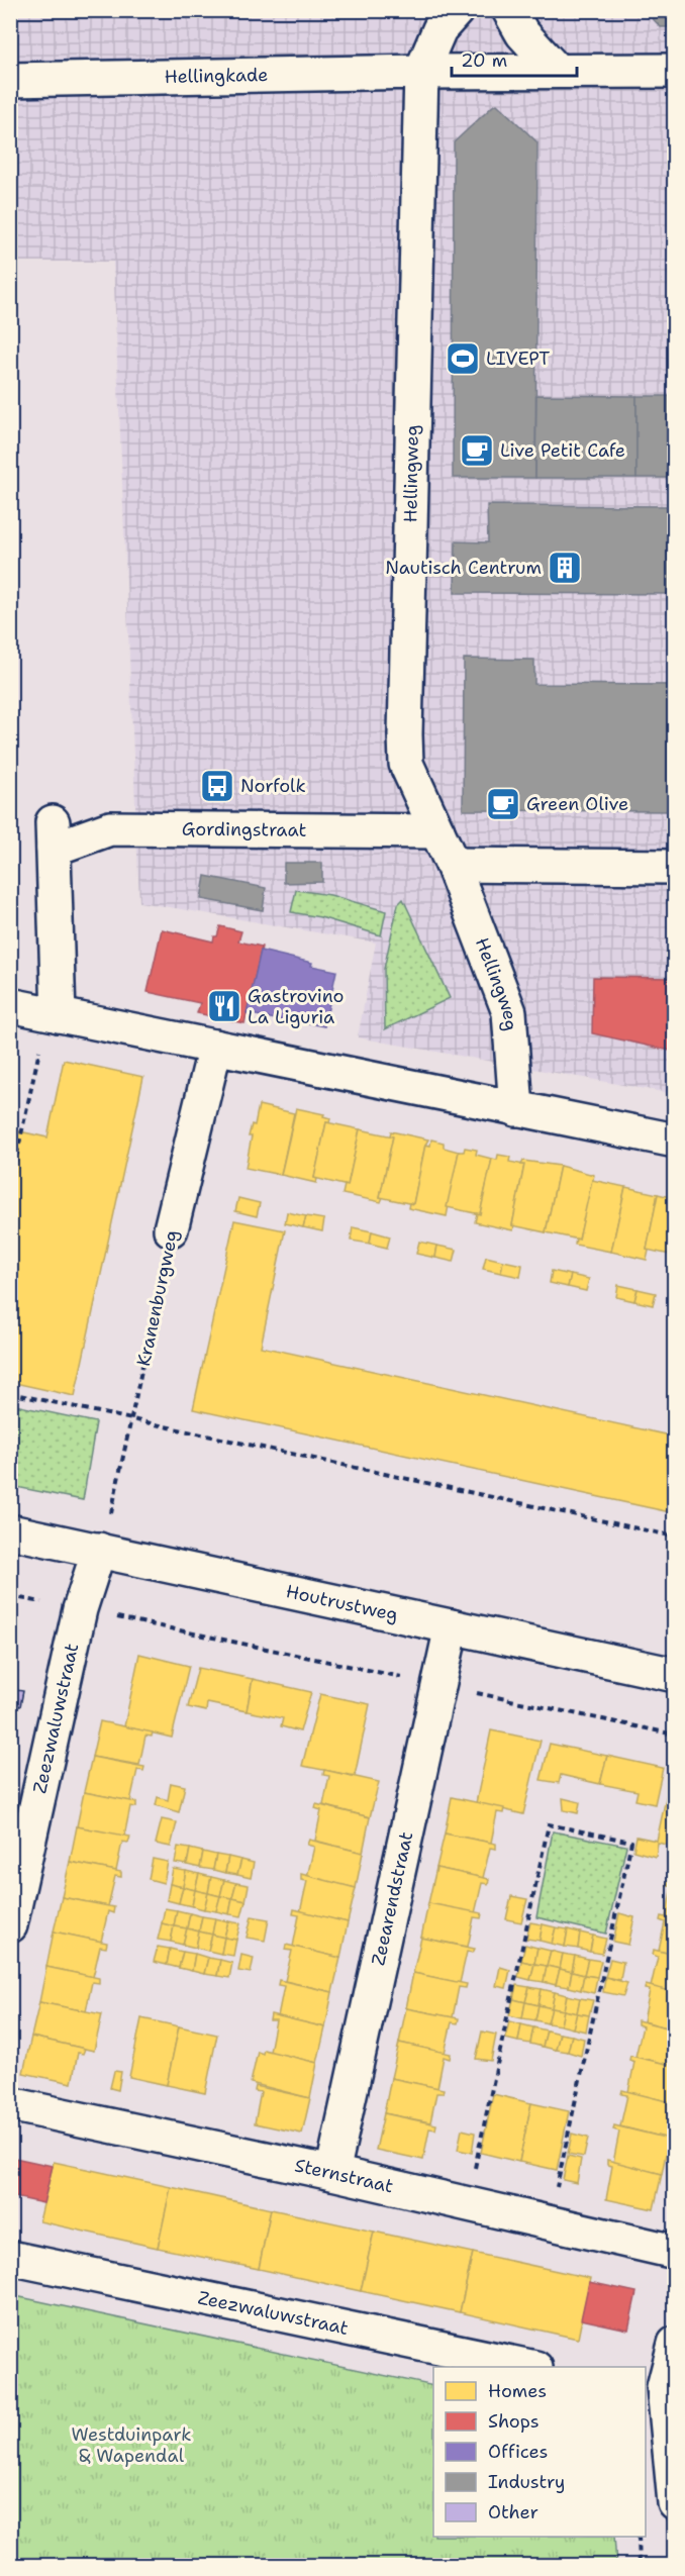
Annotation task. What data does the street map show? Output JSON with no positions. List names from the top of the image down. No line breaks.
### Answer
{"streets":{"street":["Hellingkade","Hellingweg","Gordingstraat","Kranenburgweg","Houtrustweg","Zeezwaluwstraat","Zeearendstraat","Sternstraat"]},"crossings":[["Hellingkade","Hellingweg"],["Hellingweg","Gordingstraat"],["Kranenburgweg","Houtrustweg"],["Kranenburgweg","Zeezwaluwstraat"],["Houtrustweg","Zeezwaluwstraat"],["Houtrustweg","Zeearendstraat"],["Zeearendstraat","Sternstraat"]],"parks":["Westduinpark & Wapendal"],"places":{"sports":["LIVEPT"],"cafe":["Live Petit Cafe","Green Olive"],"building":["Nautisch Centrum"],"bus stop":["Norfolk"],"restaurant":["Gastrovino La Liguria"]},"legend":["Homes","Shops","Offices","Industry","Other"],"scale_bar":"20 m"}
